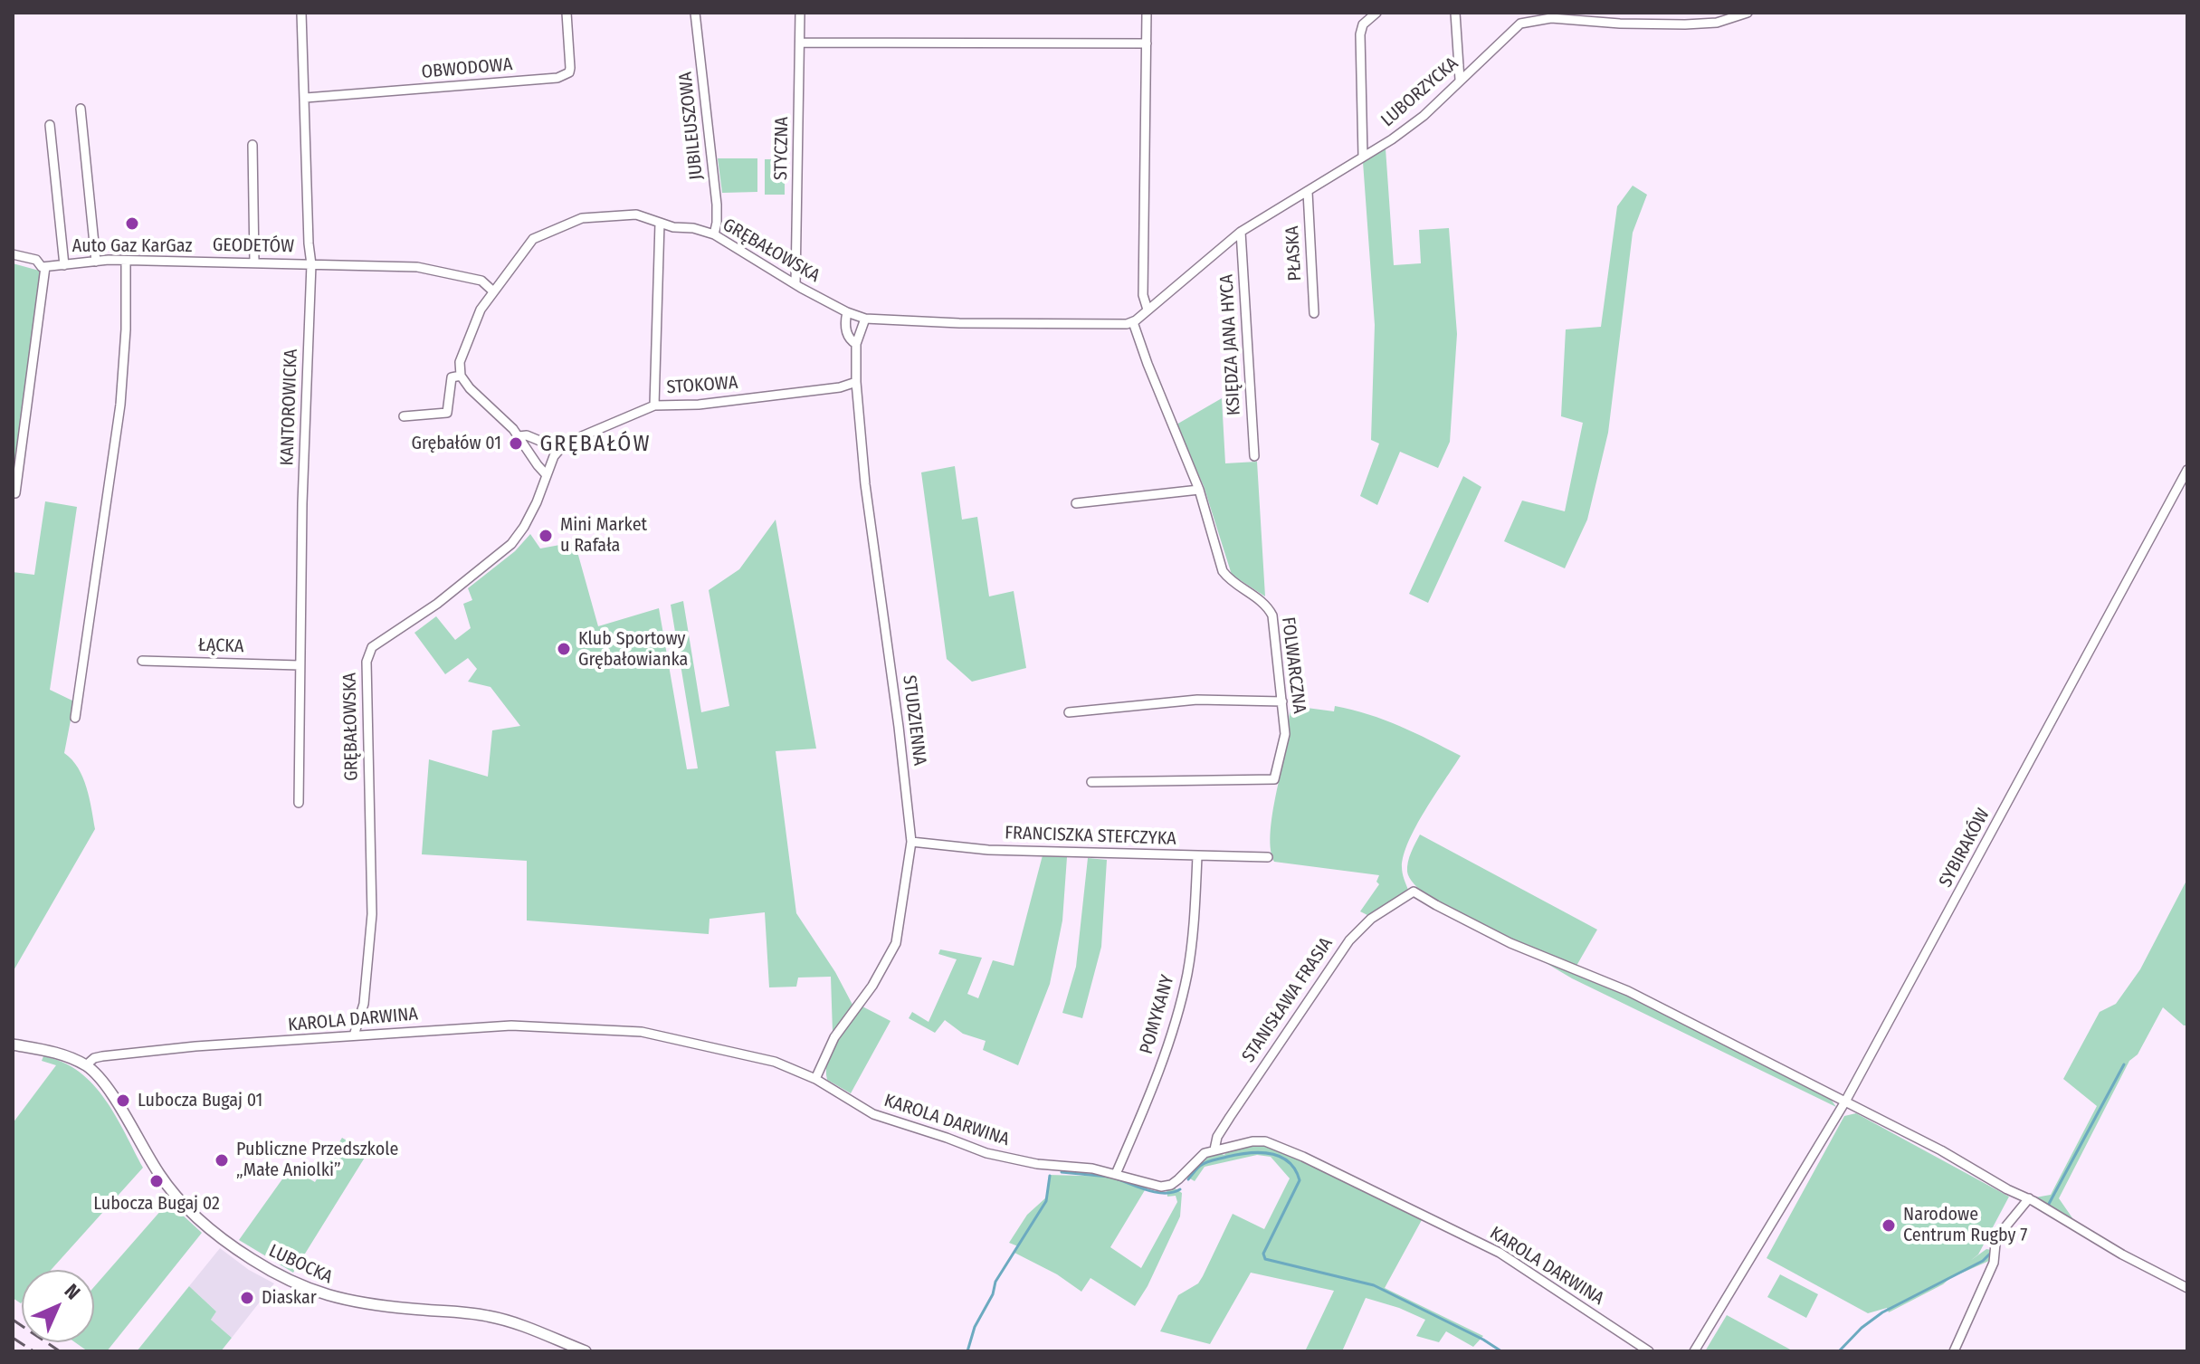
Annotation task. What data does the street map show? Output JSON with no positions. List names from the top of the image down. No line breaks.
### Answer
{"streets":{"street":["OBWODOWA","LUBORZYCKA","JUBILEUSZOWA","STYCZNA","GEODETÓW","GRĘBAŁOWSKA","PŁASKA","KSIĘDZA JANA HYCA","STOKOWA","KANTOROWICKA","ŁĄCKA","FOLWARCZNA","STUDZIENNA","FRANCISZKA STEFCZYKA","SYBIRAKÓW","STANISŁAWA FRASIA","POMYKANY","KAROLA DARWINA","LUBOCKA"]},"crossings":[["OBWODOWA","KANTOROWICKA"],["LUBORZYCKA","PŁASKA"],["LUBORZYCKA","KSIĘDZA JANA HYCA"],["JUBILEUSZOWA","GRĘBAŁOWSKA"],["STYCZNA","GRĘBAŁOWSKA"],["GEODETÓW","GRĘBAŁOWSKA"],["GEODETÓW","STOKOWA"],["GEODETÓW","KANTOROWICKA"],["GRĘBAŁOWSKA","STOKOWA"],["GRĘBAŁOWSKA","FOLWARCZNA"],["GRĘBAŁOWSKA","STUDZIENNA"],["GRĘBAŁOWSKA","KAROLA DARWINA"],["STOKOWA","STUDZIENNA"],["KANTOROWICKA","ŁĄCKA"],["STUDZIENNA","FRANCISZKA STEFCZYKA"],["STUDZIENNA","KAROLA DARWINA"],["FRANCISZKA STEFCZYKA","POMYKANY"],["SYBIRAKÓW","STANISŁAWA FRASIA"],["STANISŁAWA FRASIA","KAROLA DARWINA"],["POMYKANY","KAROLA DARWINA"],["KAROLA DARWINA","LUBOCKA"]],"districts":["GRĘBAŁÓW"],"places":["Auto Gaz KarGaz","Grębałów 01","Mini Market u Rafała","Klub Sportowy Grębałowianka","Lubocza Bugaj 01","Publiczne Przedszkole „Małe Aniolki”","Lubocza Bugaj 02","Narodowe Centrum Rugby 7","Diaskar"],"north":"top right"}
